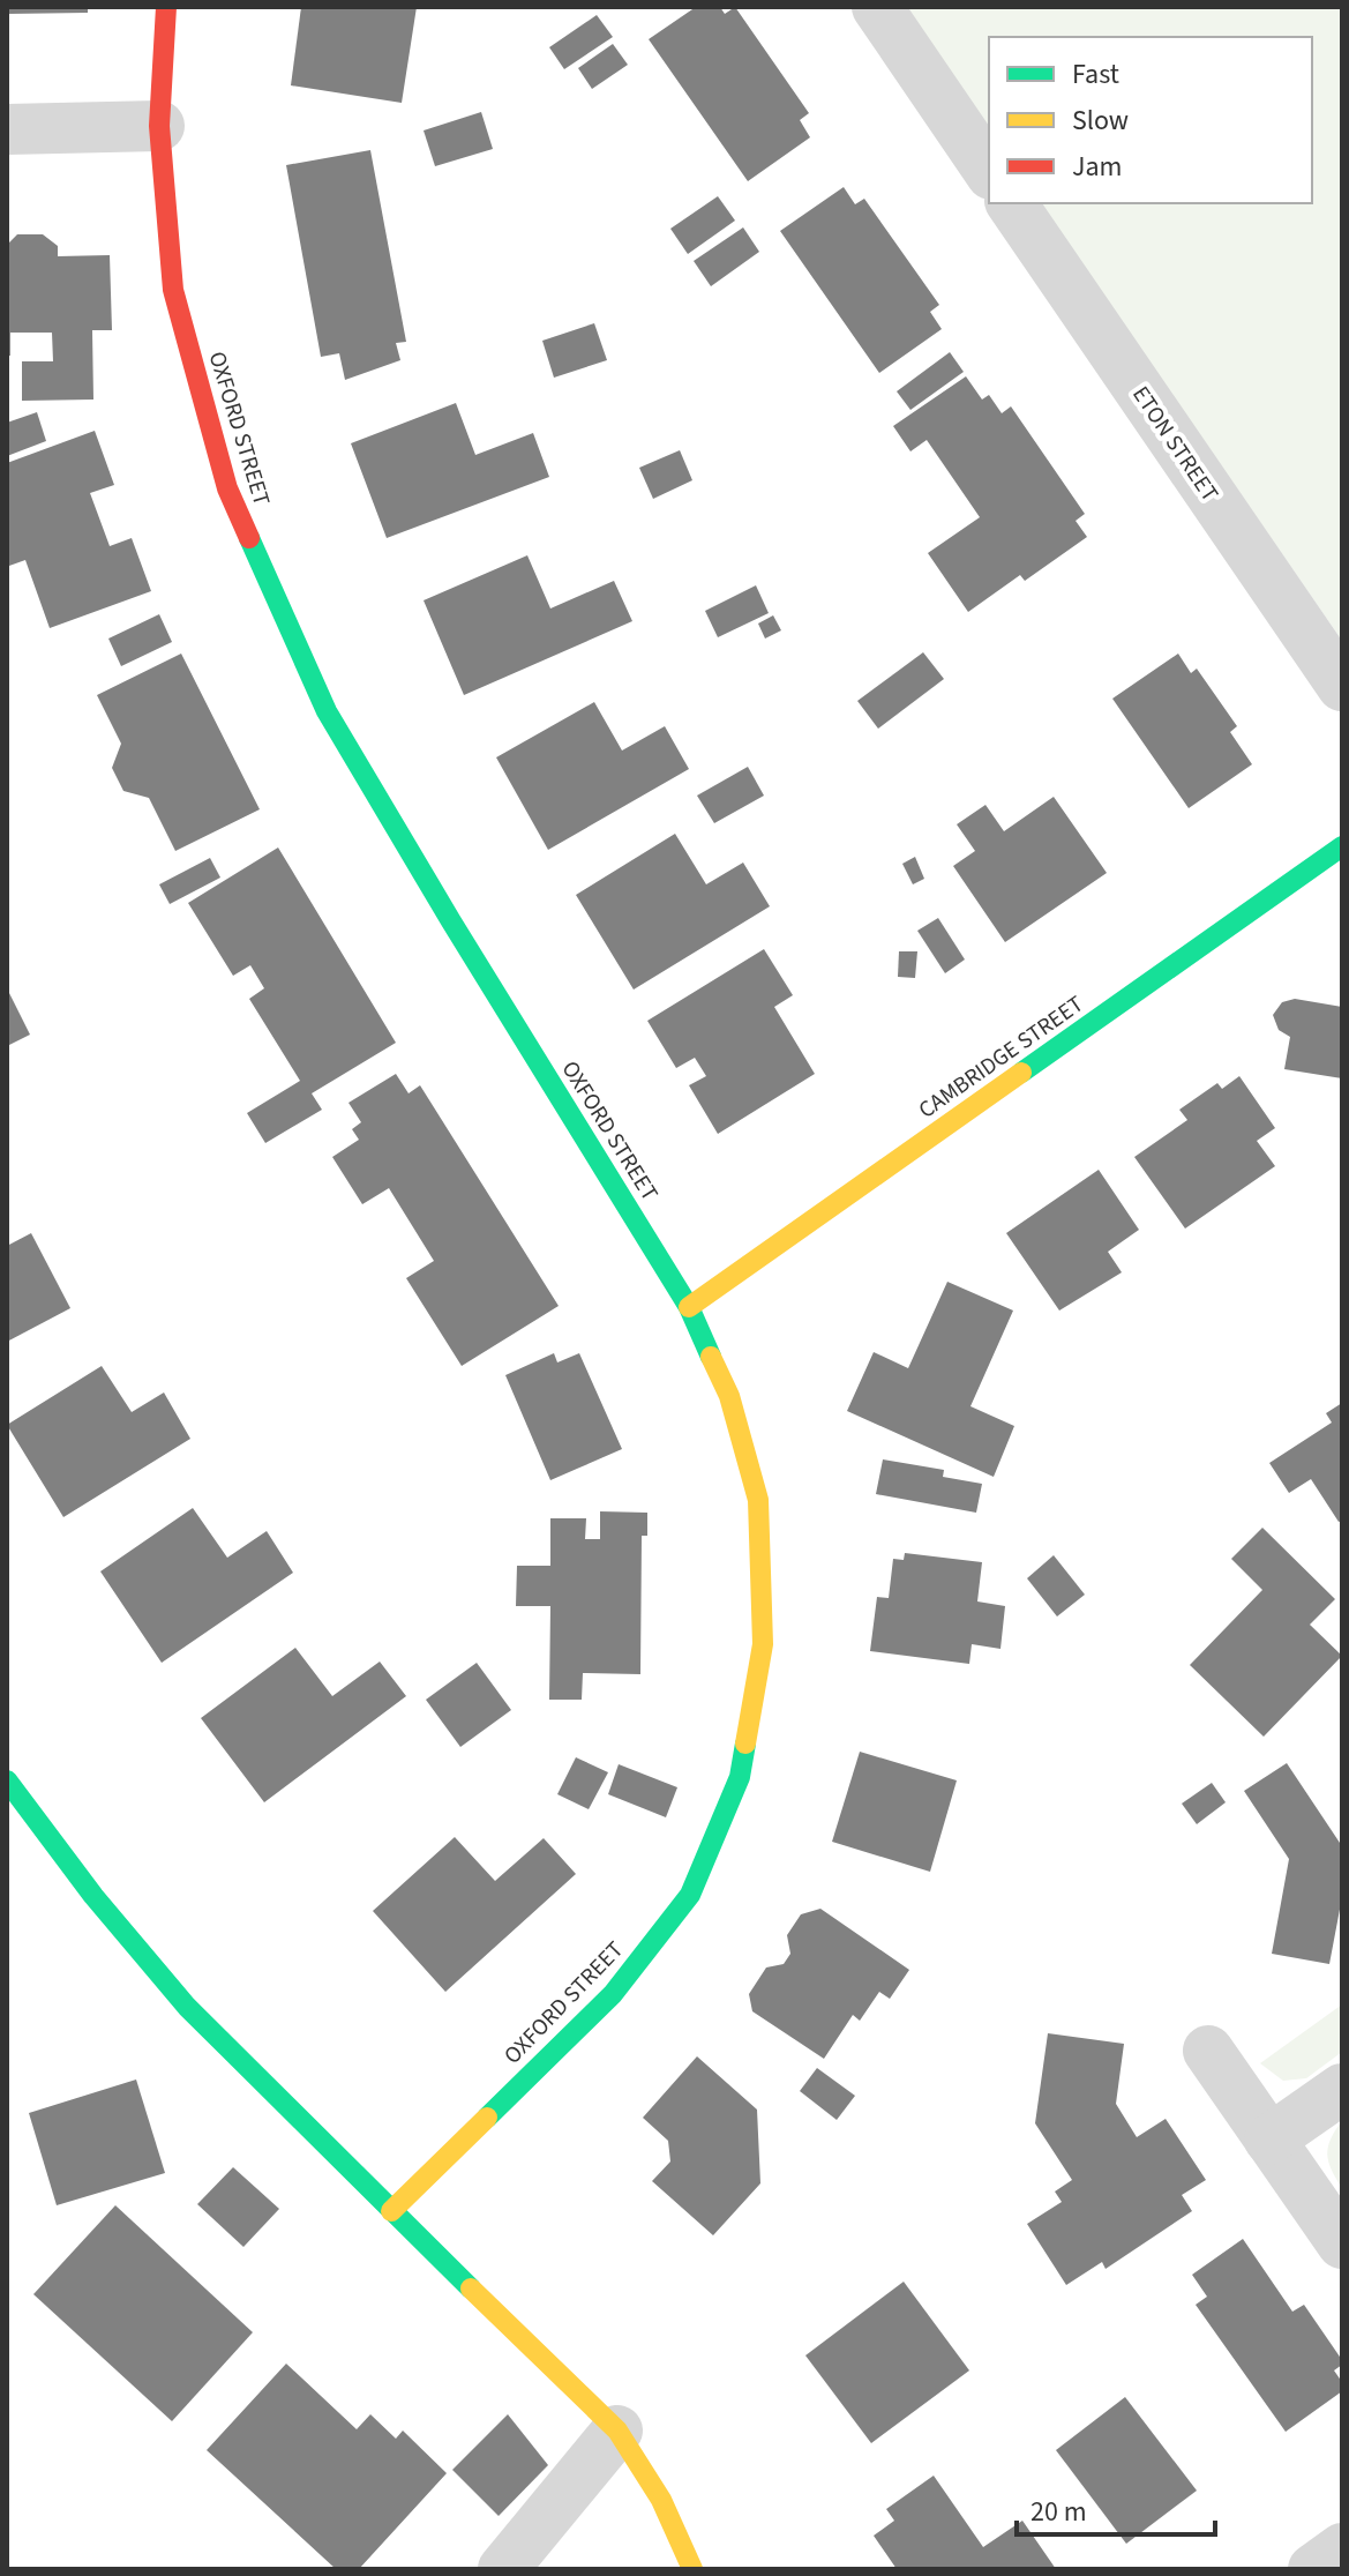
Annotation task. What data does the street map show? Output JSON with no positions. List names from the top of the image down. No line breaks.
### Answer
{"streets":{"street":["OXFORD STREET","ETON STREET","CAMBRIDGE STREET"]},"crossings":[["OXFORD STREET","CAMBRIDGE STREET"]],"legend":["Fast","Slow","Jam"],"scale_bar":"20 m"}
